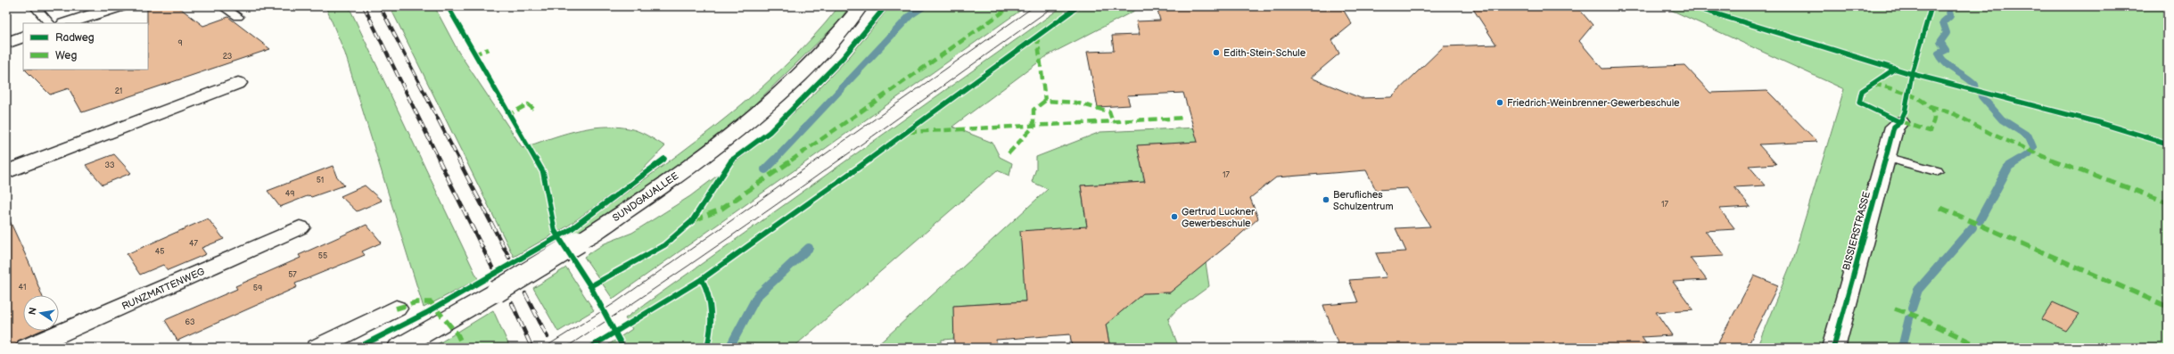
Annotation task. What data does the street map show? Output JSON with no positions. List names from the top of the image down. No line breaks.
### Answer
{"streets":{"street":["SUNDGAUALLEE","BISSIERSTRASSE","RUNZMATTENWEG"]},"places":["Edith-Stein-Schule","Friedrich-Weinbrenner-Gewerbeschule","Berufliches Schulzentrum","Gertrud Luckner Gewerbeschule"],"house_numbers":["9","23","21","33","17","51","49","17","47","45","55","57","41","59","63"],"legend":["Radweg","Weg"],"north":"left"}
